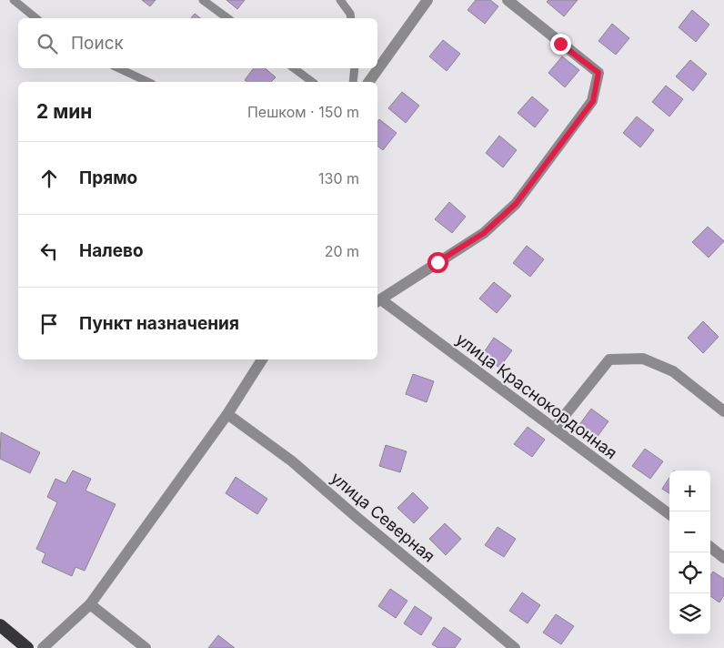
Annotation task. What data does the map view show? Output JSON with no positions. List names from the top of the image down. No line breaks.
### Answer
{"streets":{"street":["улица Краснокордонная","улица Северная"]},"page":{"search":"Поиск","heading":["2 мин","Пешком · 150 m"],"list":[["Прямо","130 m"],["Налево","20 m"],"Пункт назначения"],"map_buttons":["+","−"]}}
